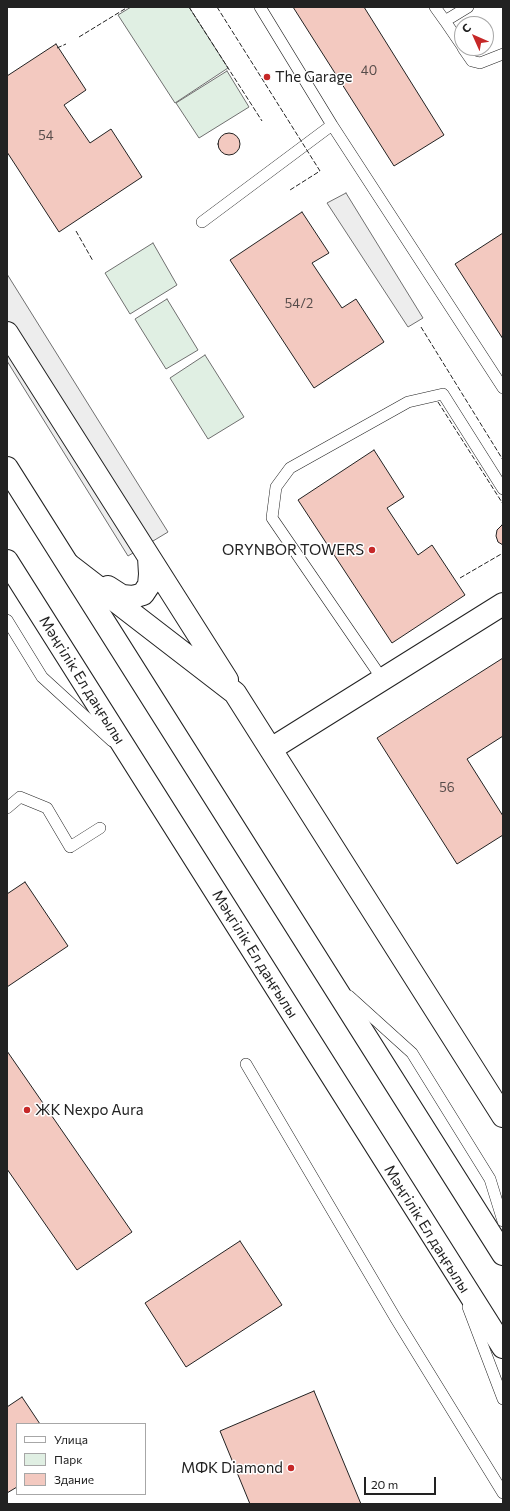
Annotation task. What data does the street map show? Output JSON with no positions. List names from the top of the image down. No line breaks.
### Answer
{"streets":{"main road":["Мәңгілік Ел даңғылы"]},"places":["The Garage","ORYNBOR TOWERS","ЖК Nexpo Aura","МФК Diamond"],"house_numbers":["40","54","54/2","56"],"legend":["Улица","Парк","Здание"],"scale_bar":"20 m","north":"top left"}
